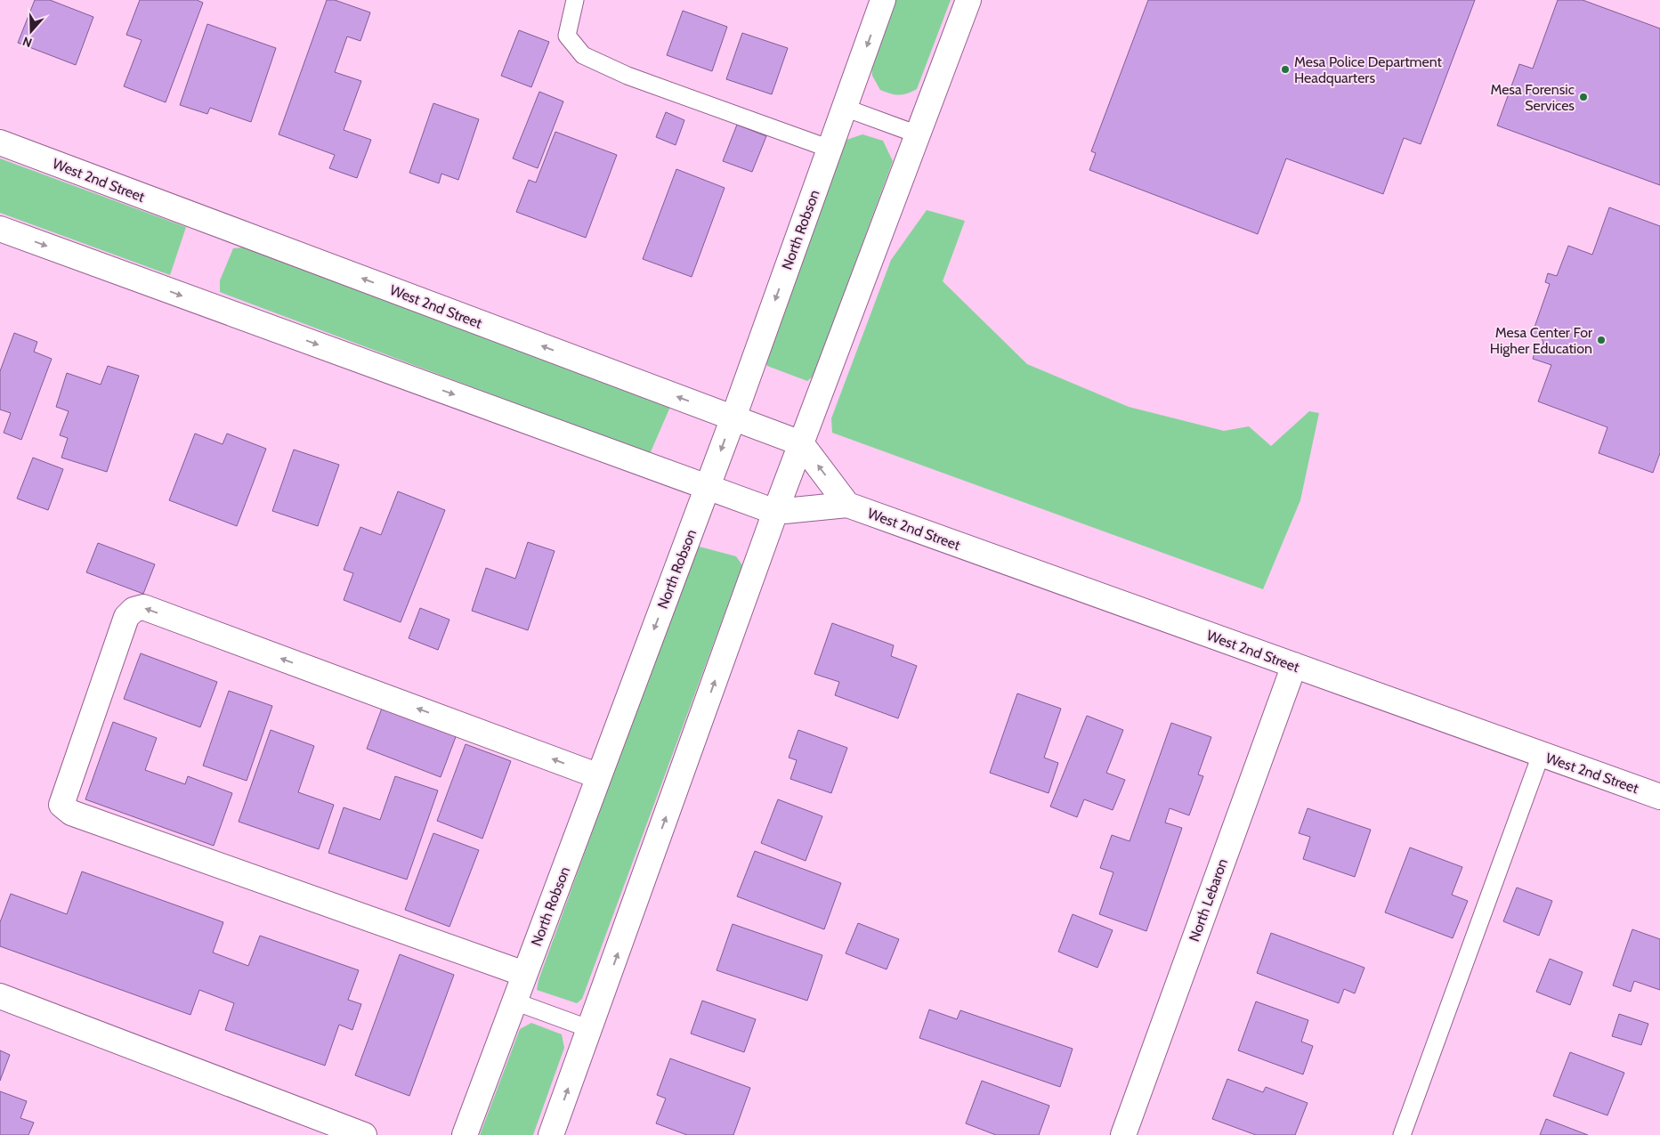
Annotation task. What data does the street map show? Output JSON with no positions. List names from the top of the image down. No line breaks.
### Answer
{"streets":{"street":["West 2nd Street","North Robson","North Lebaron"]},"crossings":[["West 2nd Street","North Robson"],["West 2nd Street","North Lebaron"]],"places":["Mesa Police Department Headquarters","Mesa Forensic Services","Mesa Center For Higher Education"],"north":"bottom"}
